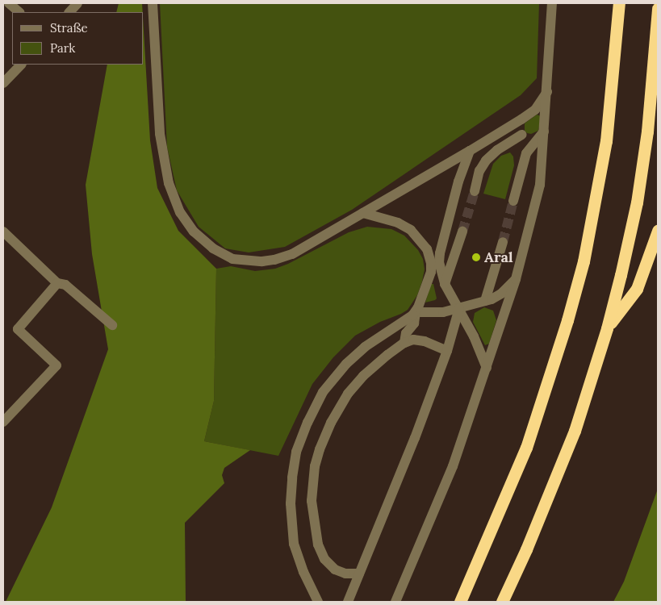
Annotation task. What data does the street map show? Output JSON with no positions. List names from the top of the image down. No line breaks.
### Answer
{"places":["Aral"],"legend":["Straße","Park"]}
